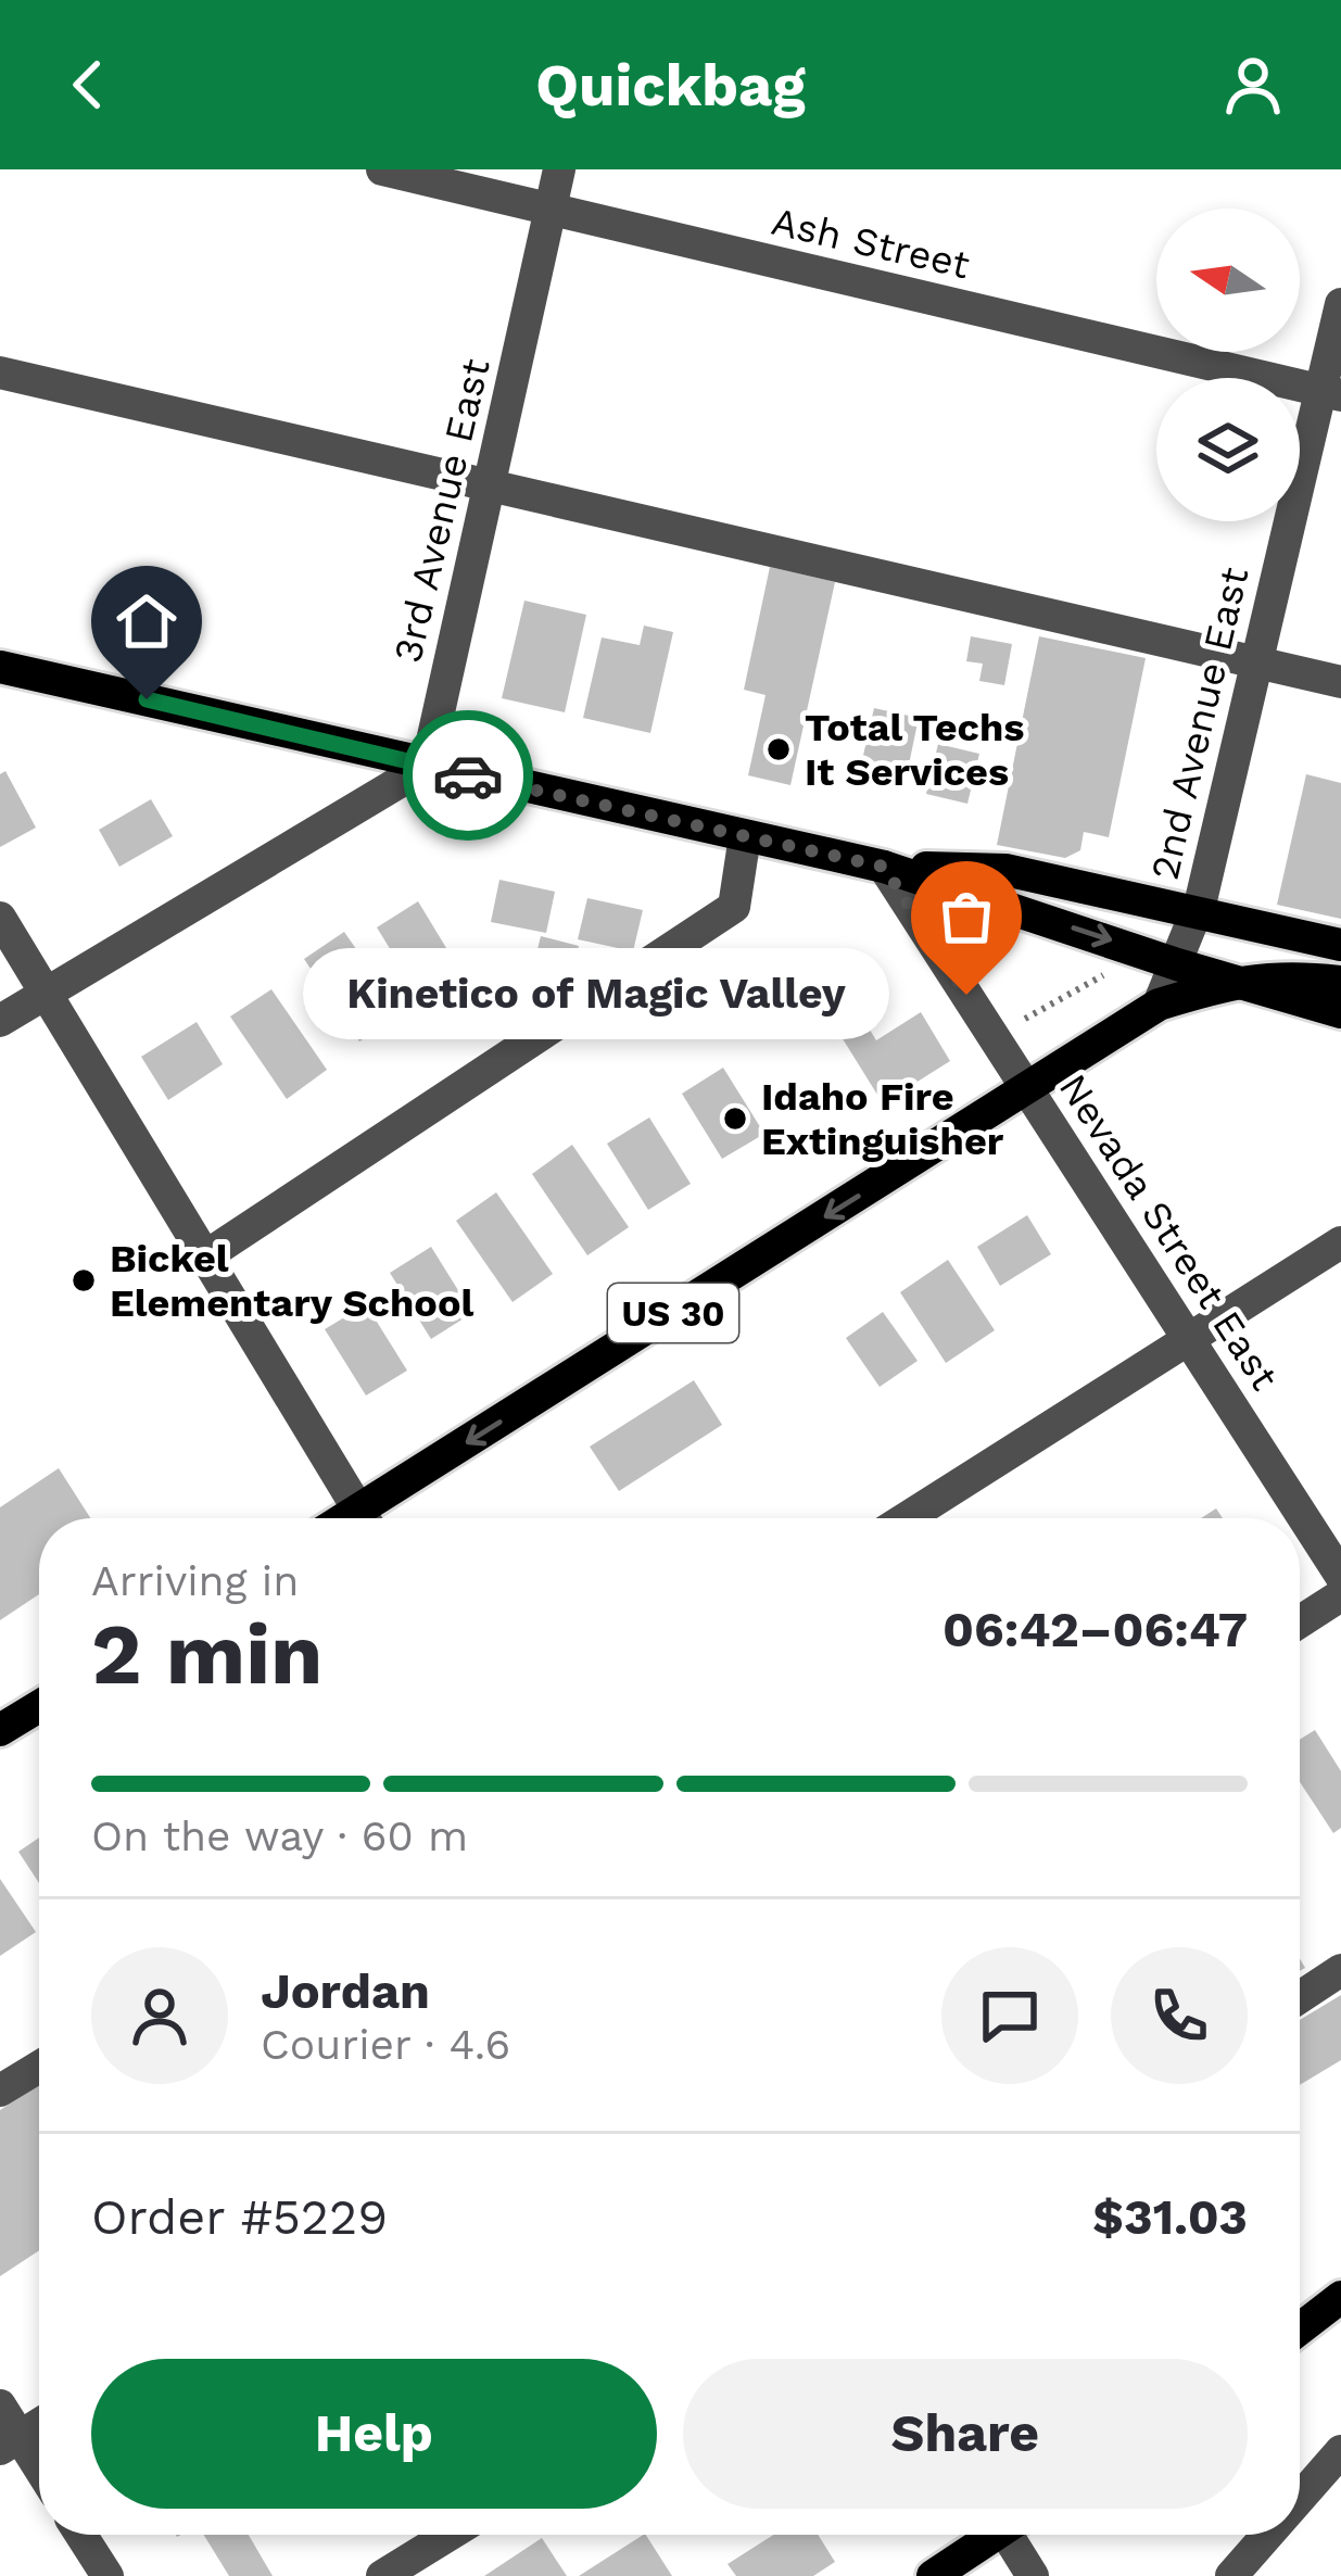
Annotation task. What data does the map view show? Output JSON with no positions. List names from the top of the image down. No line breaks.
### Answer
{"streets":{"main road":["US 30"],"street":["Ash Street","3rd Avenue East","2nd Avenue East","Nevada Street East"]},"crossings":[["Ash Street","3rd Avenue East"],["Ash Street","2nd Avenue East"],["Nevada Street East","US 30"]],"places":["Total Techs It Services","Kinetico of Magic Valley","Idaho Fire Extinguisher","Bickel Elementary School"],"north":"left","page":{"header":"Quickbag","bubble":"Kinetico of Magic Valley","heading":["2 min","Arriving in","06:42–06:47"],"panel":["Jordan","Courier · 4.6","Order #5229","$31.03"],"bar":"On the way · 60 m","buttons":["Help","Share"]}}
